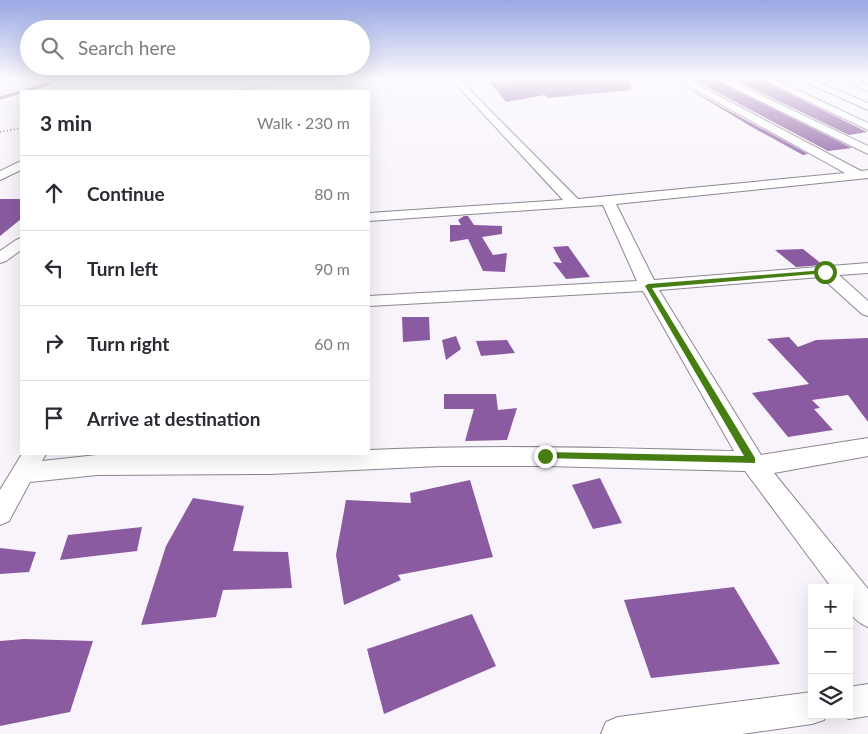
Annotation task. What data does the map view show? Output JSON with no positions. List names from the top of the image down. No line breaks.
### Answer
{"page":{"search":"Search here","heading":["3 min","Walk · 230 m"],"list":[["Continue","80 m"],["Turn left","90 m"],["Turn right","60 m"],"Arrive at destination"],"map_buttons":["+","−"]}}
